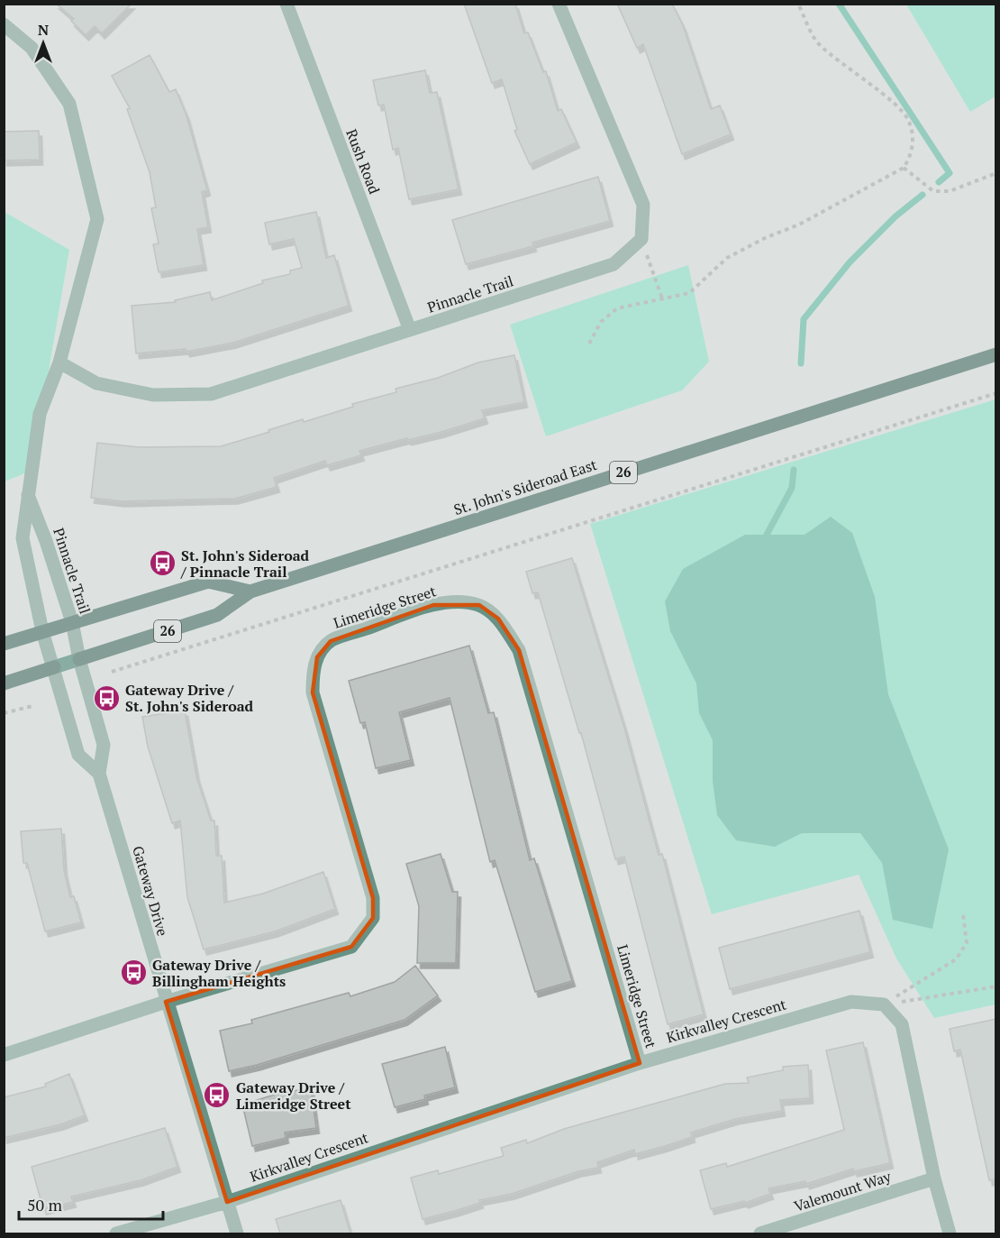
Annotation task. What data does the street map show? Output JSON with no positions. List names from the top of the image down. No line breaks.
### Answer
{"streets":{"main road":["26","St. John's Sideroad East"],"street":["Rush Road","Pinnacle Trail","Limeridge Street","Gateway Drive","Kirkvalley Crescent","Valemount Way"]},"crossings":[["Rush Road","Pinnacle Trail"],["Pinnacle Trail","26"],["Pinnacle Trail","St. John's Sideroad East"],["Pinnacle Trail","Gateway Drive"],["26","St. John's Sideroad East"],["St. John's Sideroad East","Gateway Drive"],["Limeridge Street","Gateway Drive"],["Limeridge Street","Kirkvalley Crescent"],["Gateway Drive","Kirkvalley Crescent"]],"places":{"bus stop":["St. John's Sideroad / Pinnacle Trail","Gateway Drive / St. John's Sideroad","Gateway Drive / Billingham Heights","Gateway Drive / Limeridge Street"]},"scale_bar":"50 m","north":"top"}
